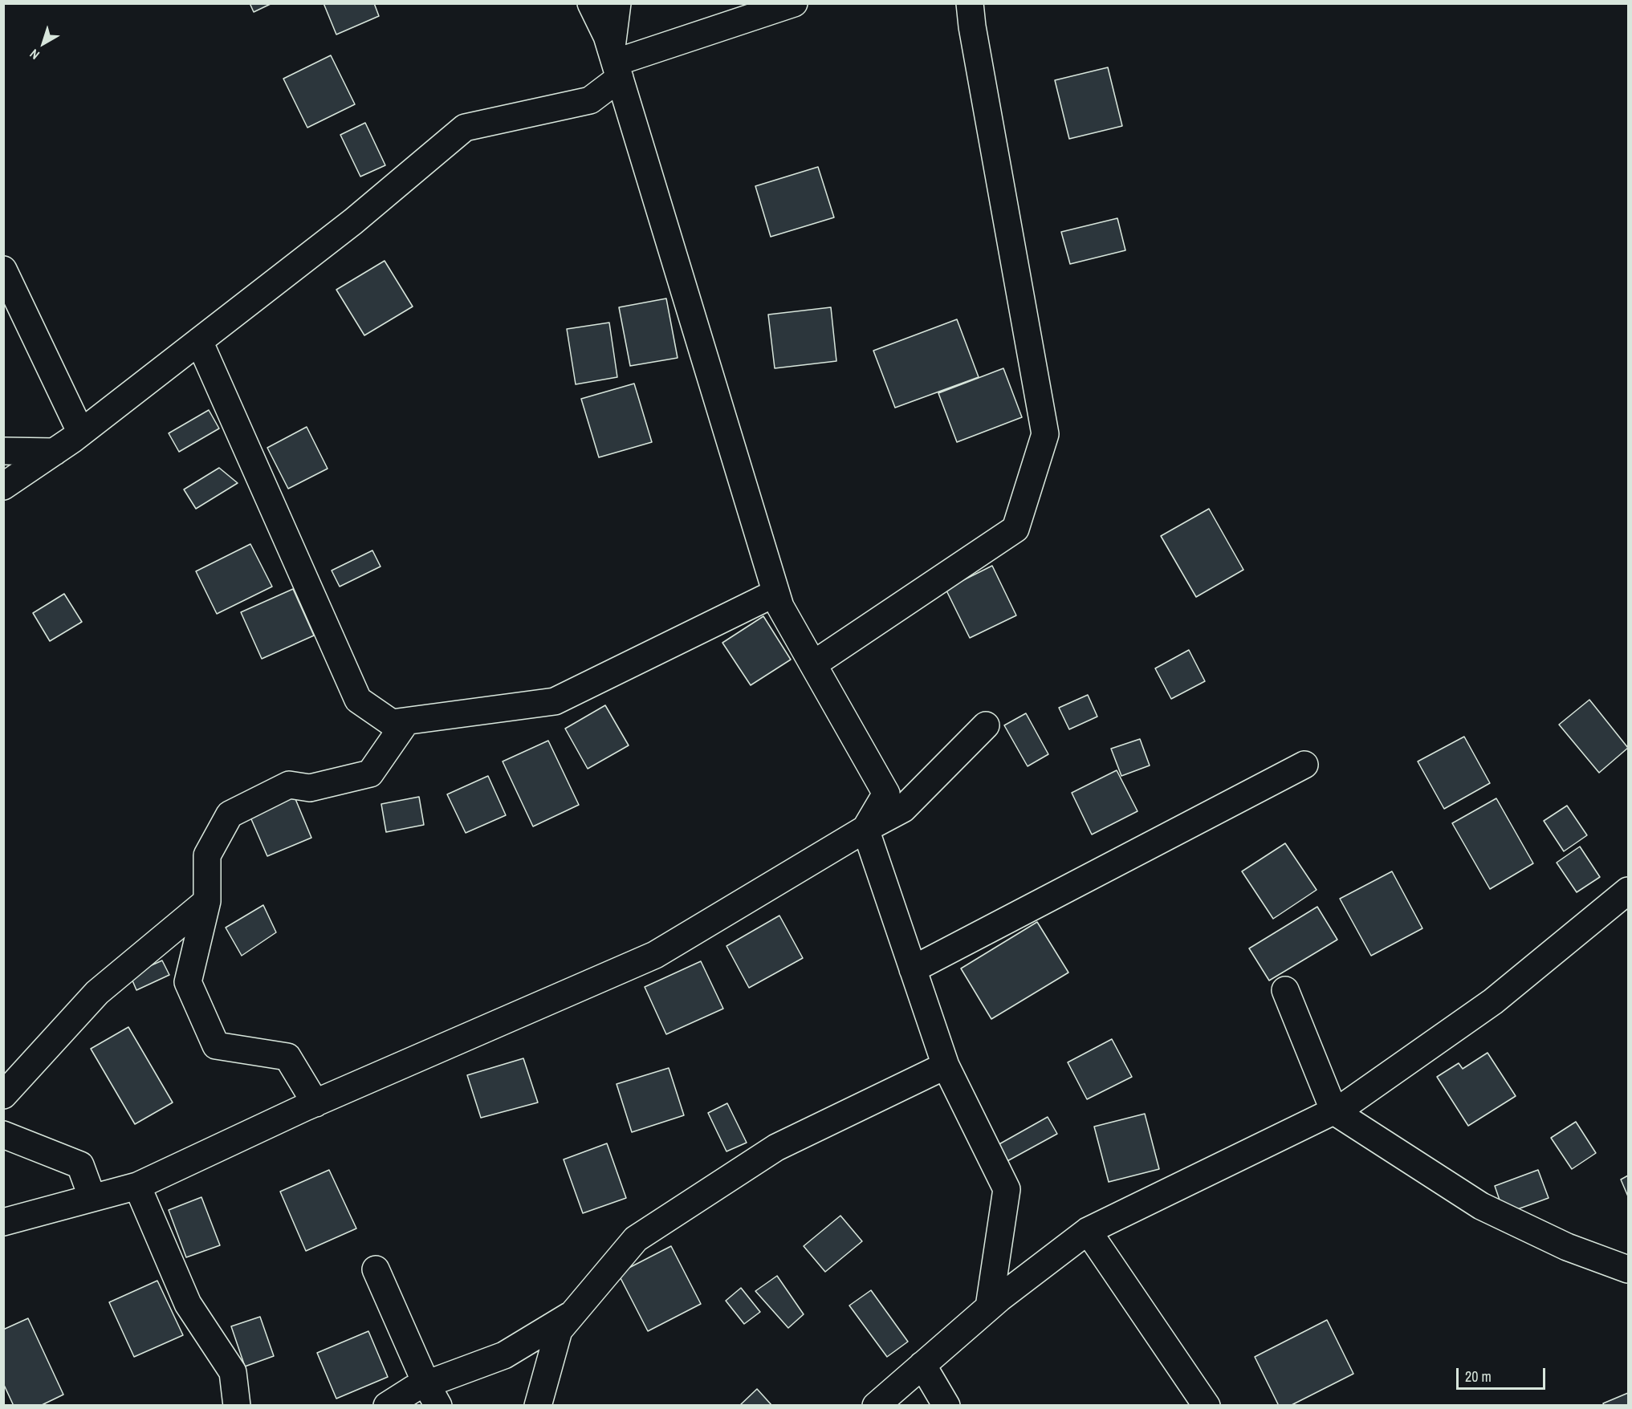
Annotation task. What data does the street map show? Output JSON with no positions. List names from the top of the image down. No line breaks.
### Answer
{"scale_bar":"20 m","north":"bottom left"}
